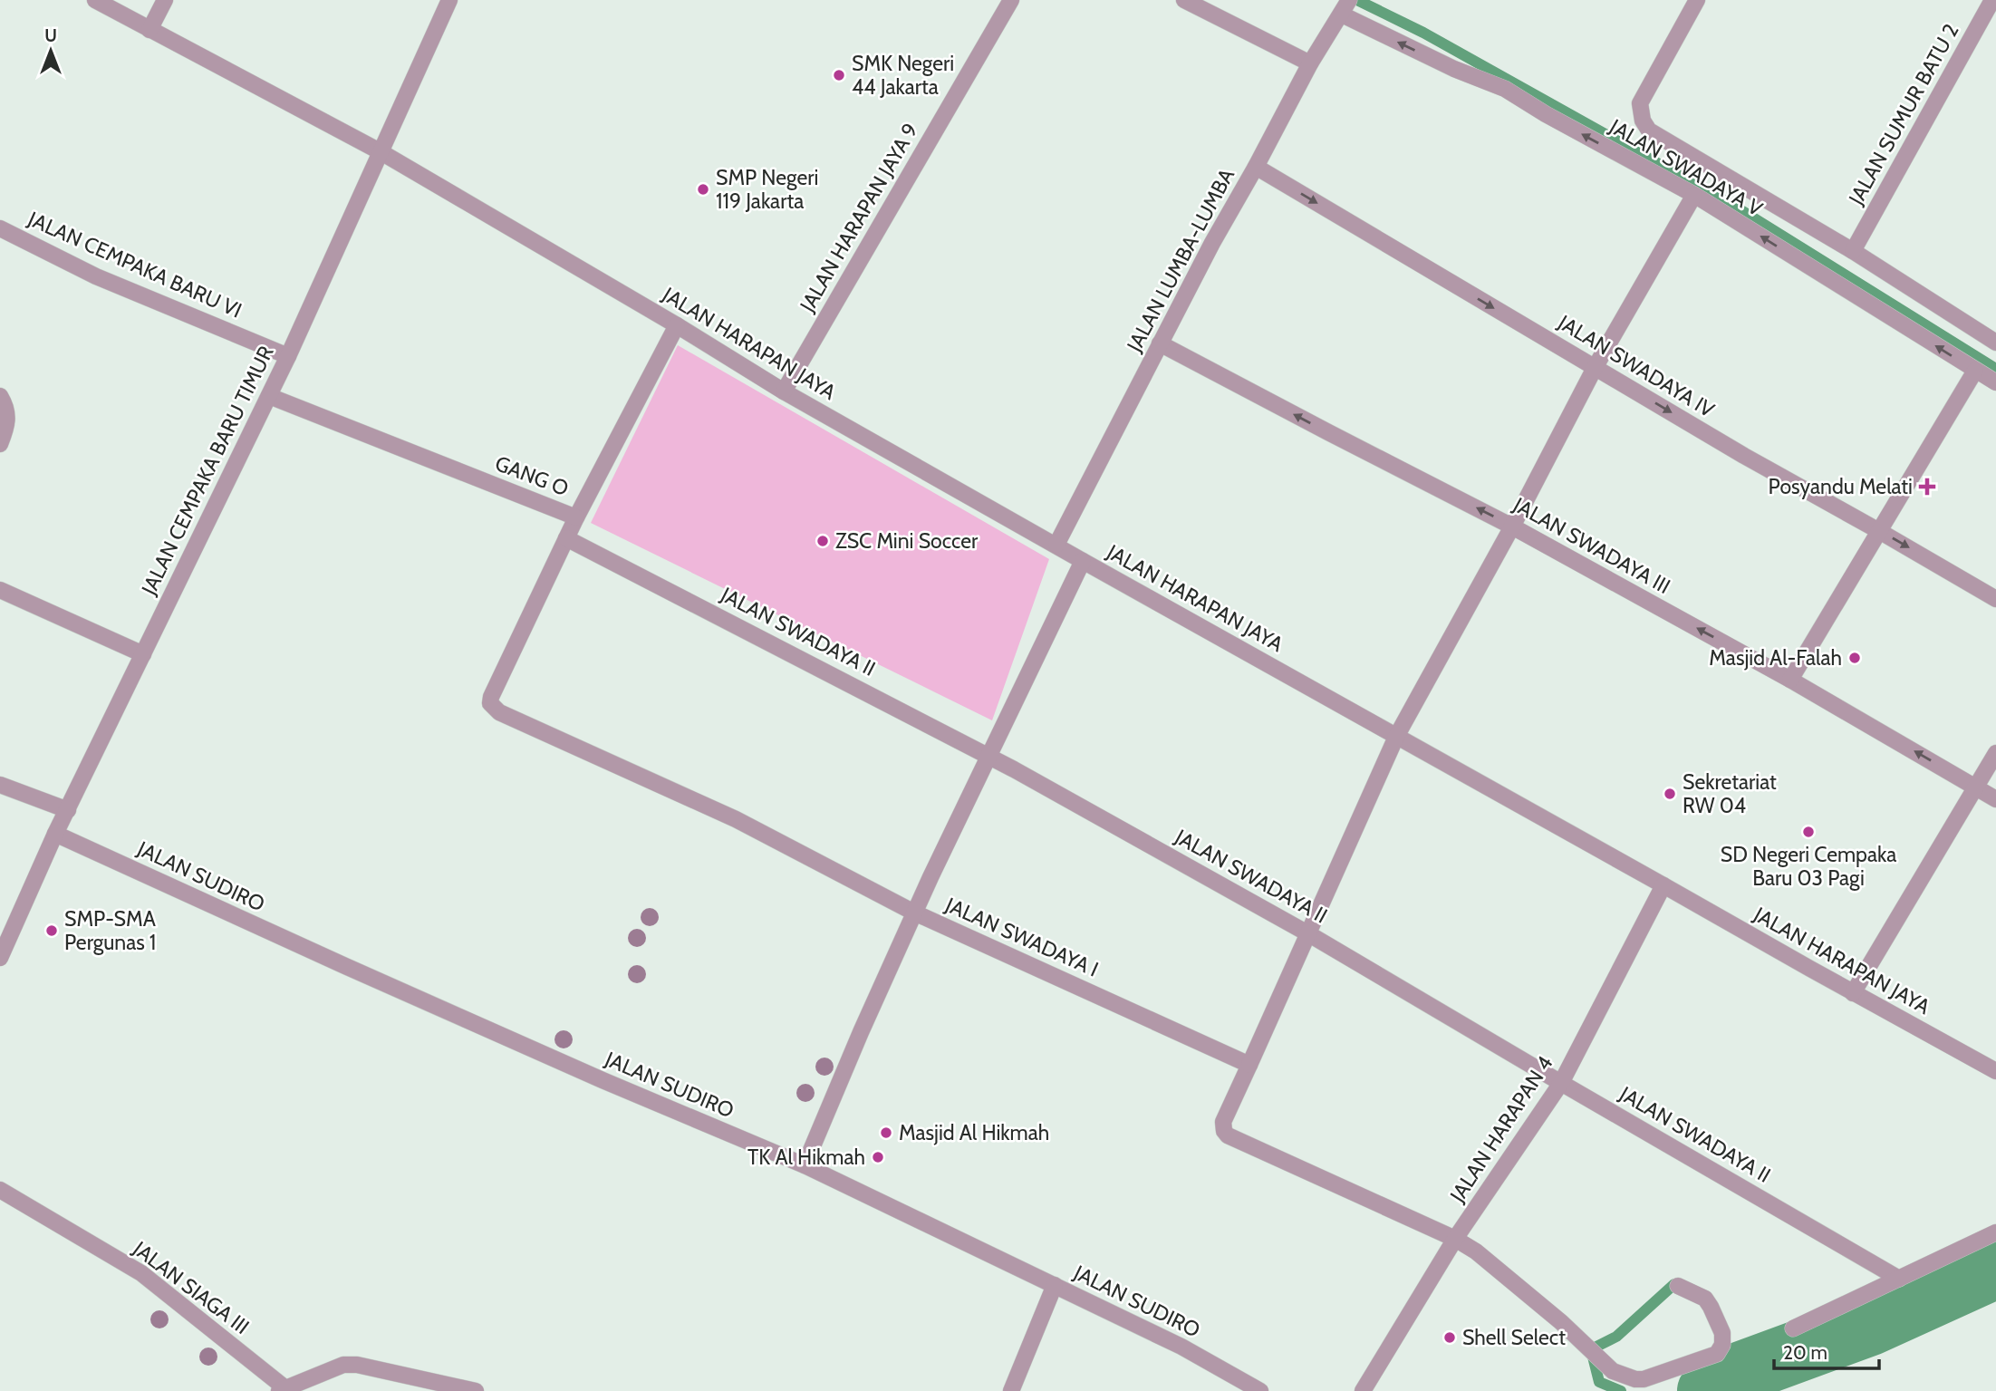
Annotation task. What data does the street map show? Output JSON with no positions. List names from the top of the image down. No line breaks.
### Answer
{"streets":{"street":["JALAN SUMUR BATU 2","JALAN SWADAYA V","JALAN HARAPAN JAYA 9","JALAN LUMBA-LUMBA","JALAN CEMPAKA BARU VI","JALAN HARAPAN JAYA","JALAN SWADAYA IV","JALAN CEMPAKA BARU TIMUR","GANG O","JALAN SWADAYA III","JALAN SWADAYA II","JALAN SUDIRO","JALAN SWADAYA I","JALAN HARAPAN 4","JALAN SIAGA III"]},"crossings":[["JALAN SWADAYA V","JALAN LUMBA-LUMBA"],["JALAN HARAPAN JAYA 9","JALAN HARAPAN JAYA"],["JALAN LUMBA-LUMBA","JALAN HARAPAN JAYA"],["JALAN LUMBA-LUMBA","JALAN SWADAYA IV"],["JALAN LUMBA-LUMBA","JALAN SWADAYA III"],["JALAN CEMPAKA BARU VI","JALAN CEMPAKA BARU TIMUR"],["JALAN HARAPAN JAYA","JALAN CEMPAKA BARU TIMUR"],["JALAN HARAPAN JAYA","GANG O"],["JALAN HARAPAN JAYA","JALAN HARAPAN 4"],["JALAN CEMPAKA BARU TIMUR","GANG O"],["JALAN CEMPAKA BARU TIMUR","JALAN SUDIRO"],["JALAN SWADAYA II","JALAN SWADAYA I"],["JALAN SWADAYA II","JALAN HARAPAN 4"]],"one_way":["JALAN SWADAYA V","JALAN SWADAYA IV","JALAN SWADAYA III"],"places":{"other":["SMK Negeri 44 Jakarta","SMP Negeri 119 Jakarta","ZSC Mini Soccer","Masjid Al-Falah","Sekretariat RW 04","SD Negeri Cempaka Baru 03 Pagi","SMP-SMA Pergunas 1","Masjid Al Hikmah","TK Al Hikmah","Shell Select"],"health":["Posyandu Melati"]},"scale_bar":"20 m","north":"top"}
